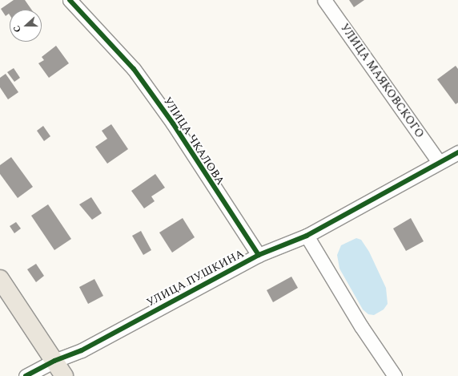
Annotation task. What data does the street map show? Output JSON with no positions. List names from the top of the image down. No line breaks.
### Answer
{"streets":{"street":["УЛИЦА МАЯКОВСКОГО","УЛИЦА ЧКАЛОВА","УЛИЦА ПУШКИНА"]},"crossings":[["УЛИЦА МАЯКОВСКОГО","УЛИЦА ПУШКИНА"],["УЛИЦА ЧКАЛОВА","УЛИЦА ПУШКИНА"]],"north":"left"}
